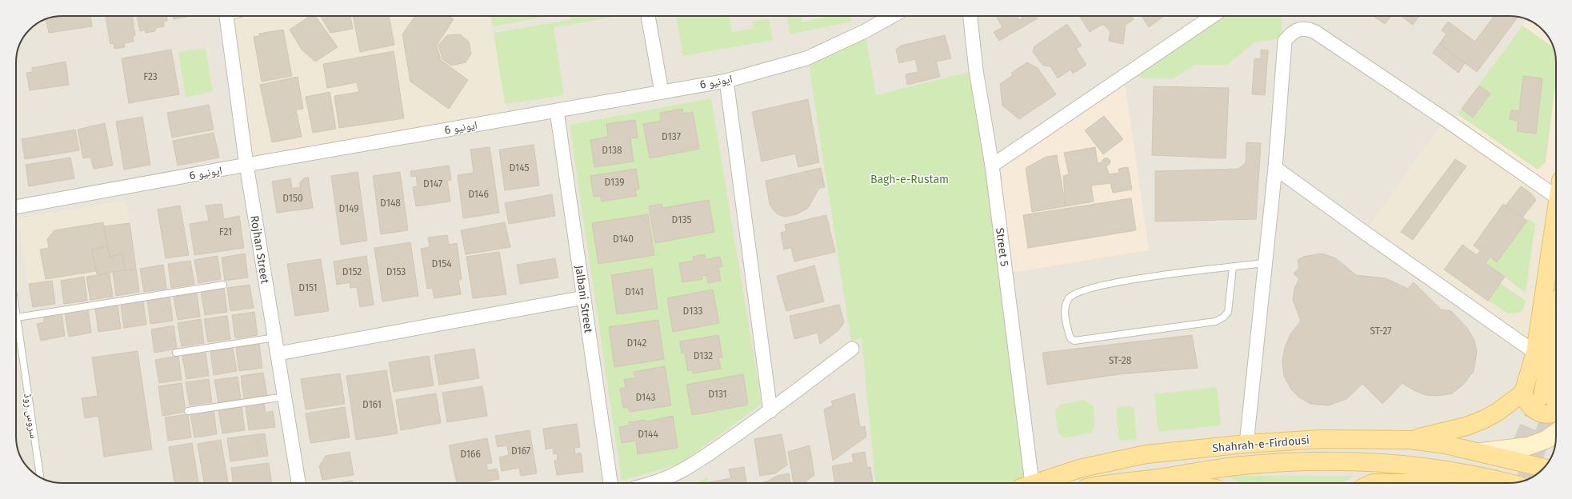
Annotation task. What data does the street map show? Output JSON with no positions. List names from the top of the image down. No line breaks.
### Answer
{"streets":{"main road":["Shahrah-e-Firdousi"],"street":["ایونیو 6","Street 5","Rojhan Street","Jalbani Street"],"lane":["سروس روڈ"]},"crossings":[["ایونیو 6","Rojhan Street"],["ایونیو 6","Jalbani Street"]],"parks":["Bagh-e-Rustam"],"house_numbers":["F23","D137","D138","D145","D139","D147","D146","D150","D148","D149","D135","F21","D140","D154","D152","D153","D151","D141","D133","ST-27","D142","D132","ST-28","D131","D143","D161","D144","D167","D166"]}
